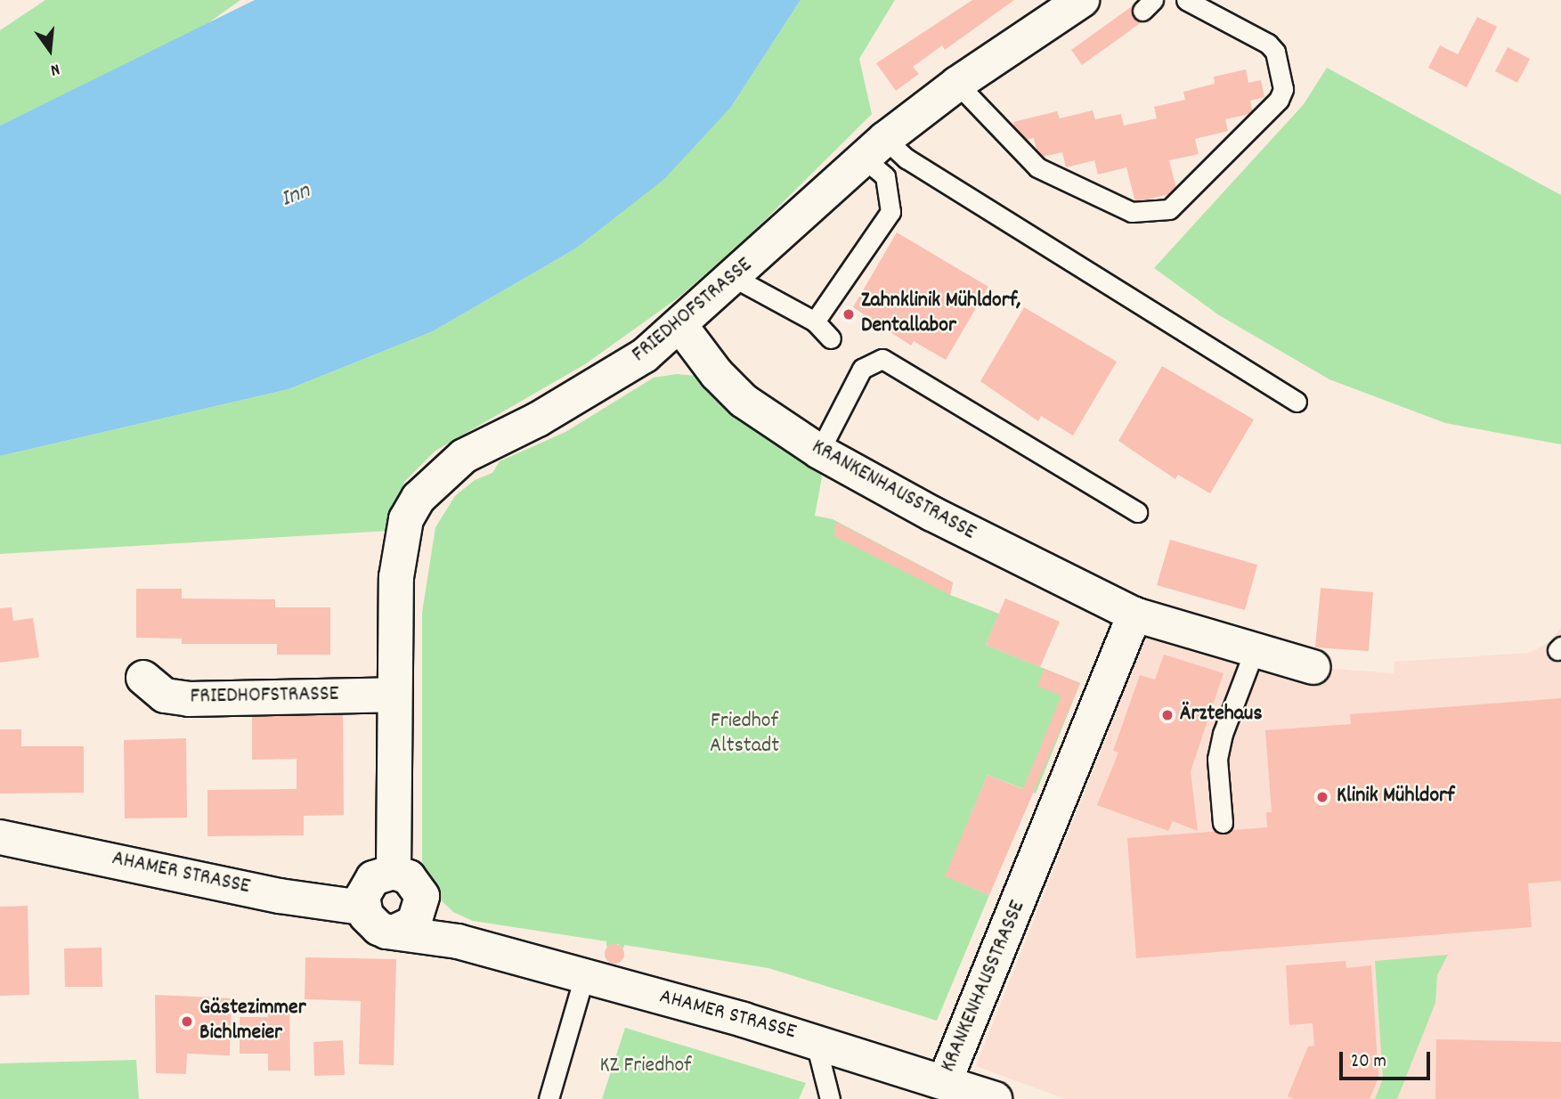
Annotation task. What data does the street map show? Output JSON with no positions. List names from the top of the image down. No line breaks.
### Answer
{"streets":{"street":["FRIEDHOFSTRASSE","KRANKENHAUSSTRASSE","AHAMER STRASSE"]},"crossings":[["FRIEDHOFSTRASSE","KRANKENHAUSSTRASSE"],["FRIEDHOFSTRASSE","AHAMER STRASSE"],["KRANKENHAUSSTRASSE","AHAMER STRASSE"]],"water":["Inn"],"parks":["Friedhof Altstadt","KZ Friedhof"],"places":["Zahnklinik Mühldorf, Dentallabor","Ärztehaus","Klinik Mühldorf","Gästezimmer Bichlmeier"],"scale_bar":"20 m","north":"bottom"}
